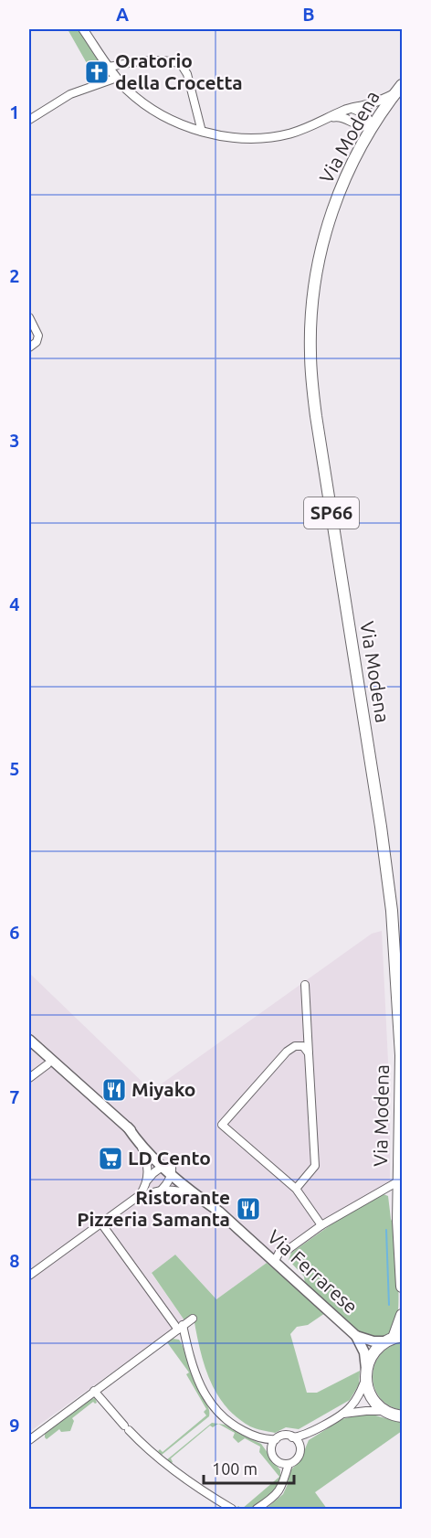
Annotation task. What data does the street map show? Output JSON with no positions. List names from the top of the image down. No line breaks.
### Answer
{"streets":{"main road":["Via Modena","SP66","Via Ferrarese"]},"places":{"church":["Oratorio della Crocetta"],"restaurant":["Miyako","Ristorante Pizzeria Samanta"],"supermarket":["LD Cento"]},"scale_bar":"100 m","grid":{"columns":["A","B"],"rows":["1","2","3","4","5","6","7","8","9"]}}
